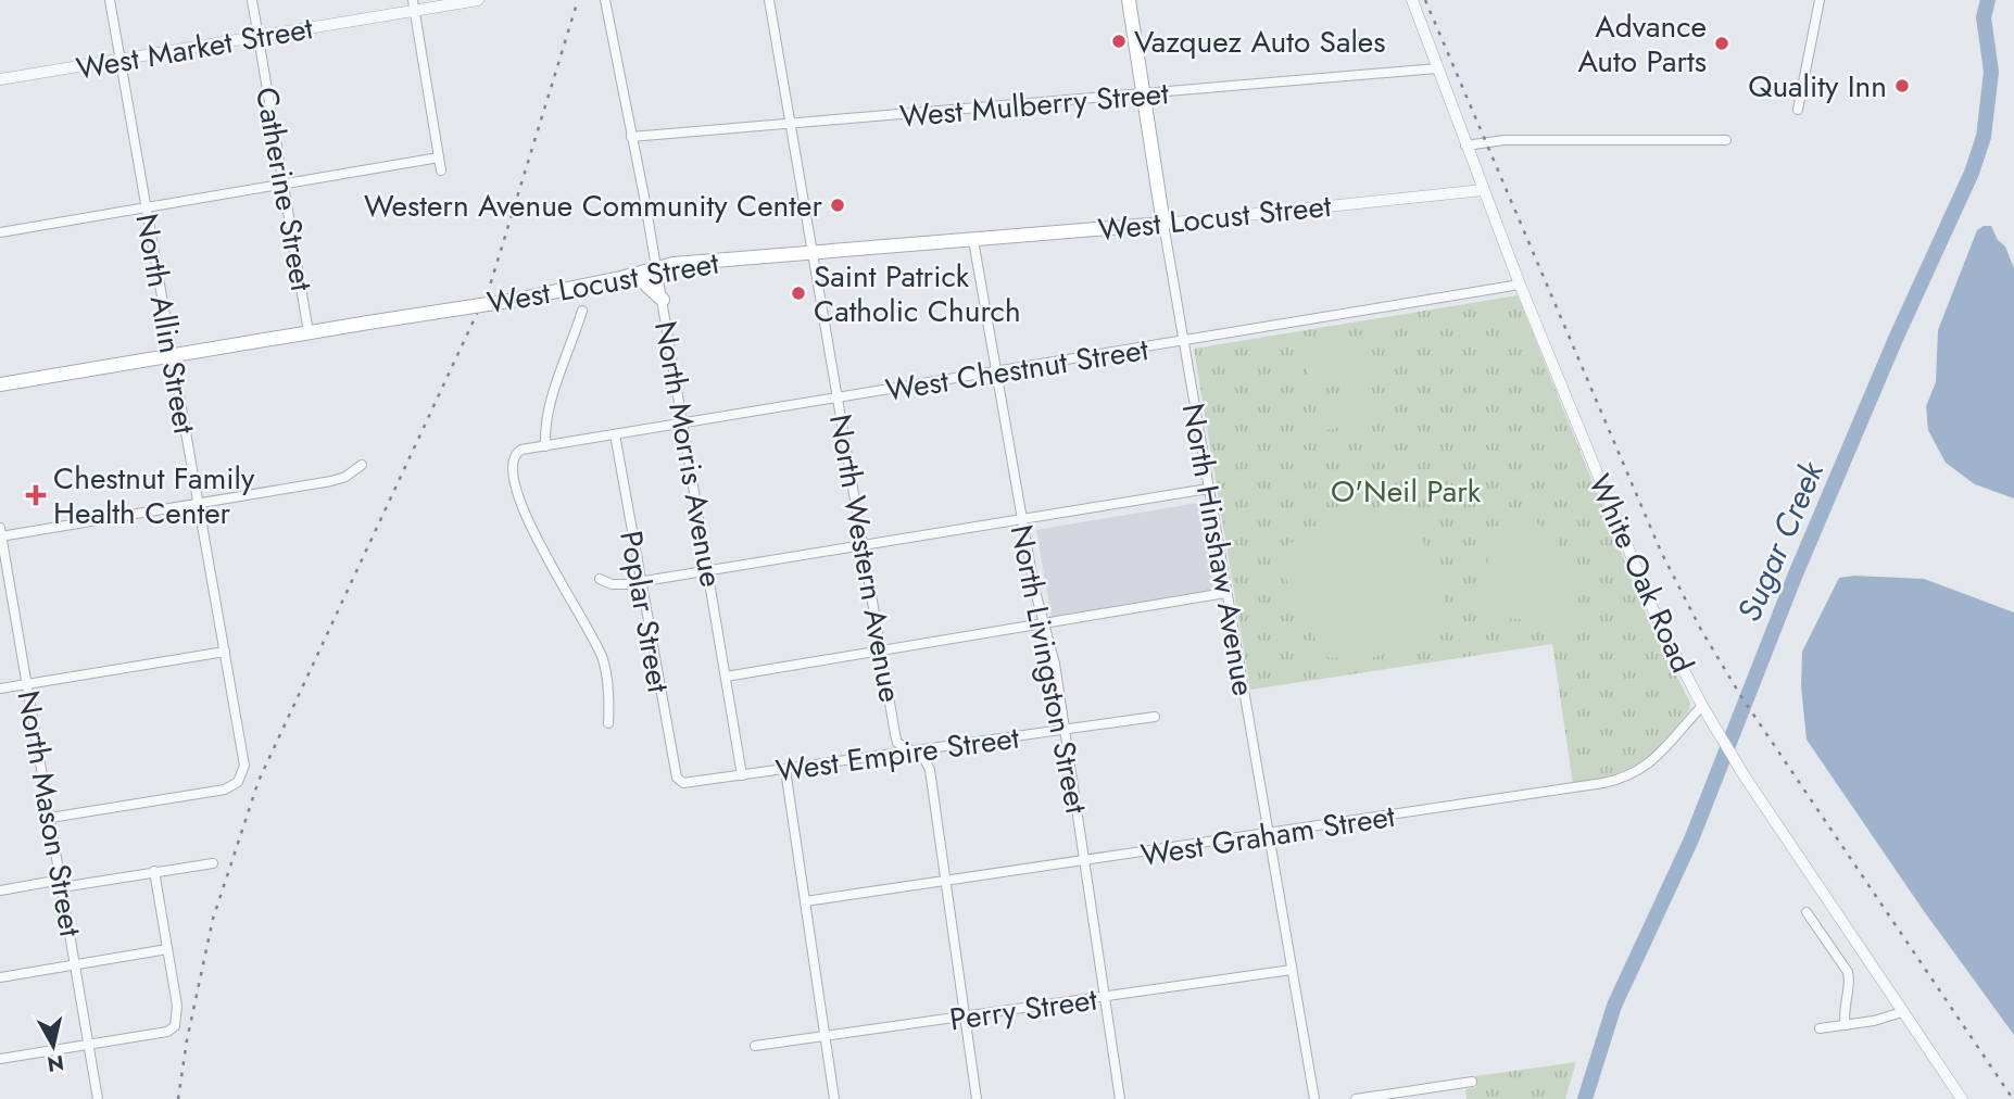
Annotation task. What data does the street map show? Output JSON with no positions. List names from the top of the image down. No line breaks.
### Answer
{"streets":{"main road":["West Locust Street","North Hinshaw Avenue"],"street":["West Market Street","West Mulberry Street","Catherine Street","North Allin Street","West Chestnut Street","North Morris Avenue","North Western Avenue","White Oak Road","Poplar Street","North Livingston Street","West Empire Street","North Mason Street","West Graham Street","Perry Street"]},"crossings":[["West Market Street","Catherine Street"],["West Market Street","North Allin Street"],["West Mulberry Street","North Morris Avenue"],["West Mulberry Street","North Hinshaw Avenue"],["West Mulberry Street","North Western Avenue"],["West Mulberry Street","White Oak Road"],["Catherine Street","West Locust Street"],["West Locust Street","North Allin Street"],["West Locust Street","North Morris Avenue"],["West Locust Street","North Hinshaw Avenue"],["West Locust Street","North Western Avenue"],["West Locust Street","White Oak Road"],["West Locust Street","North Livingston Street"],["North Allin Street","North Mason Street"],["West Chestnut Street","North Morris Avenue"],["West Chestnut Street","North Hinshaw Avenue"],["West Chestnut Street","North Western Avenue"],["West Chestnut Street","White Oak Road"],["West Chestnut Street","Poplar Street"],["West Chestnut Street","North Livingston Street"],["North Morris Avenue","West Empire Street"],["North Hinshaw Avenue","West Graham Street"],["North Hinshaw Avenue","Perry Street"],["North Western Avenue","West Empire Street"],["North Western Avenue","West Graham Street"],["North Western Avenue","Perry Street"],["White Oak Road","West Graham Street"],["Poplar Street","West Empire Street"],["North Livingston Street","West Empire Street"],["North Livingston Street","West Graham Street"],["North Livingston Street","Perry Street"]],"water":["Sugar Creek"],"parks":["O'Neil Park"],"places":{"other":["Vazquez Auto Sales","Advance Auto Parts","Quality Inn","Western Avenue Community Center","Saint Patrick Catholic Church"],"health":["Chestnut Family Health Center"]},"north":"bottom"}
